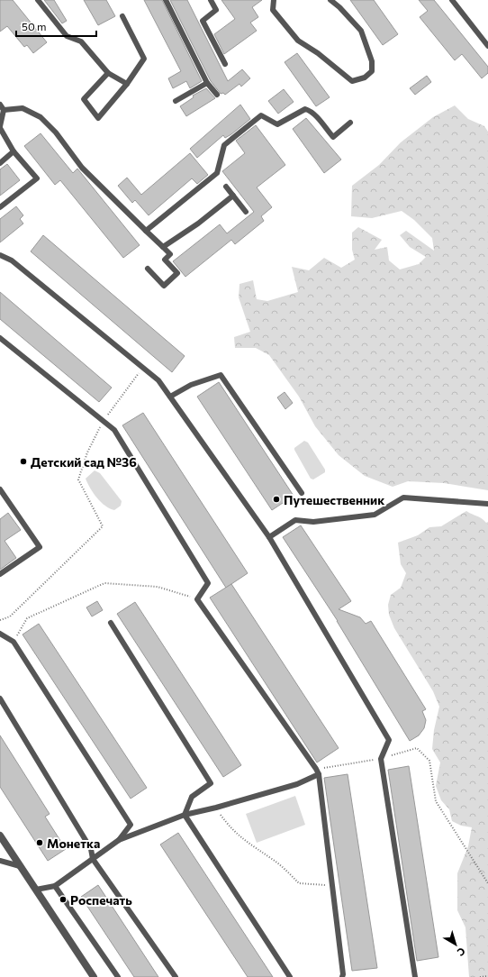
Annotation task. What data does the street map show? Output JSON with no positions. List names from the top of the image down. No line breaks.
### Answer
{"places":["Детский сад №36","Путешественник","Монетка","Роспечать"],"scale_bar":"50 m","north":"bottom right"}
